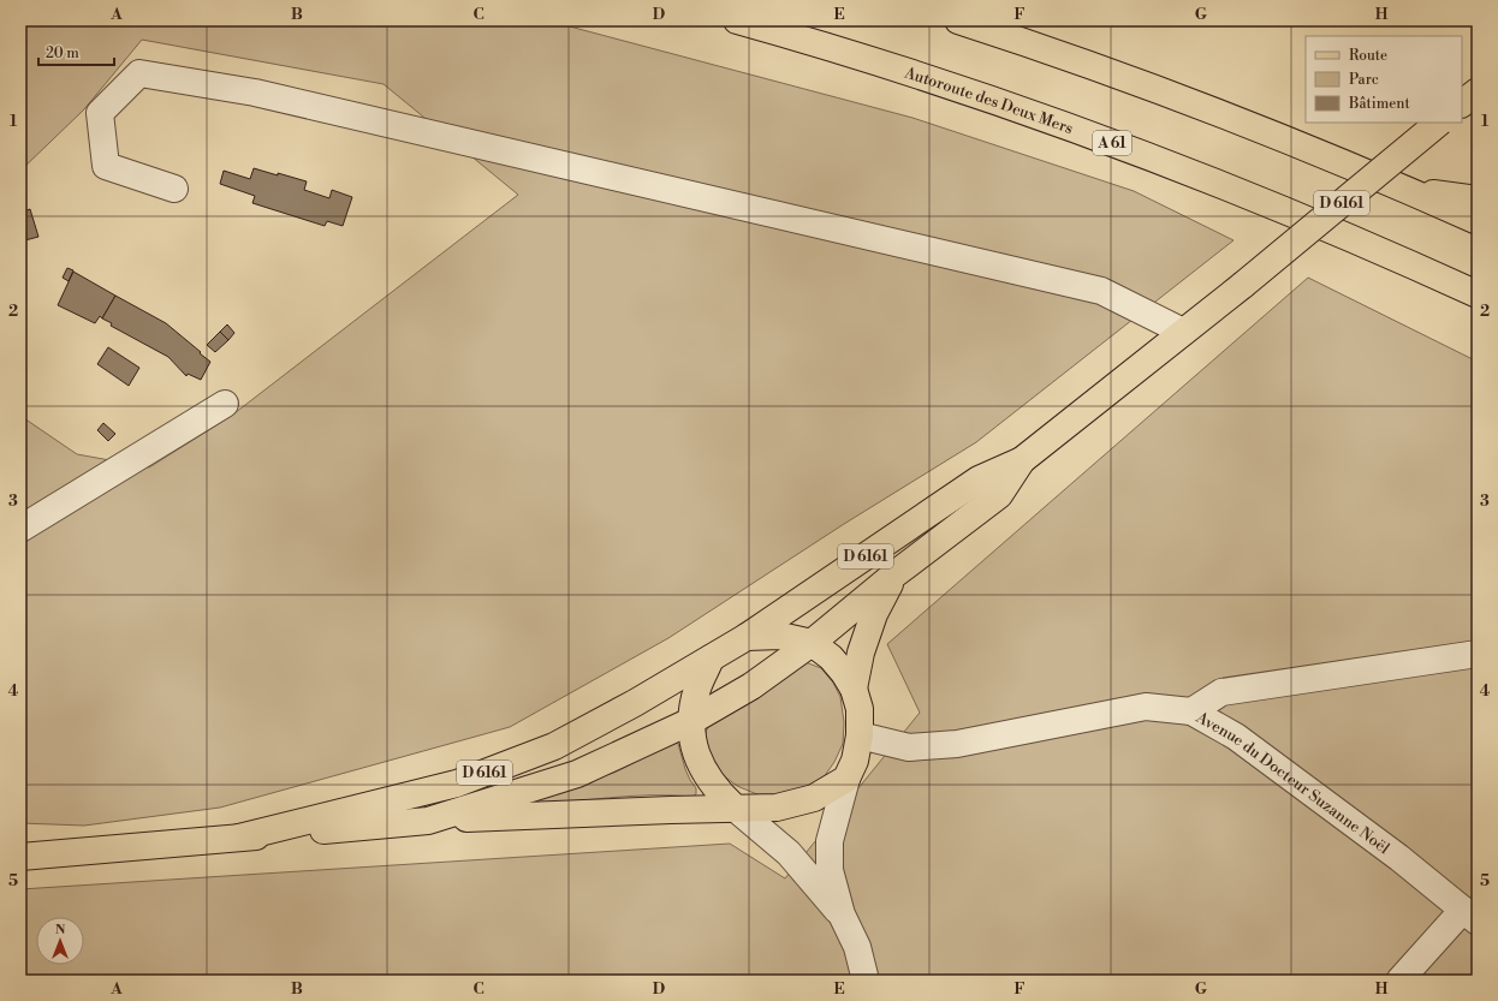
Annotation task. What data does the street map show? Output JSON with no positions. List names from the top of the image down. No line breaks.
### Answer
{"streets":{"main road":["Autoroute des Deux Mers","A 61","D 6161"],"street":["Avenue du Docteur Suzanne Noël"]},"crossings":[["D 6161","Avenue du Docteur Suzanne Noël"]],"legend":["Route","Parc","Bâtiment"],"scale_bar":"20 m","north":"top","grid":{"columns":["A","B","C","D","E","F","G","H"],"rows":["1","2","3","4","5"]}}
